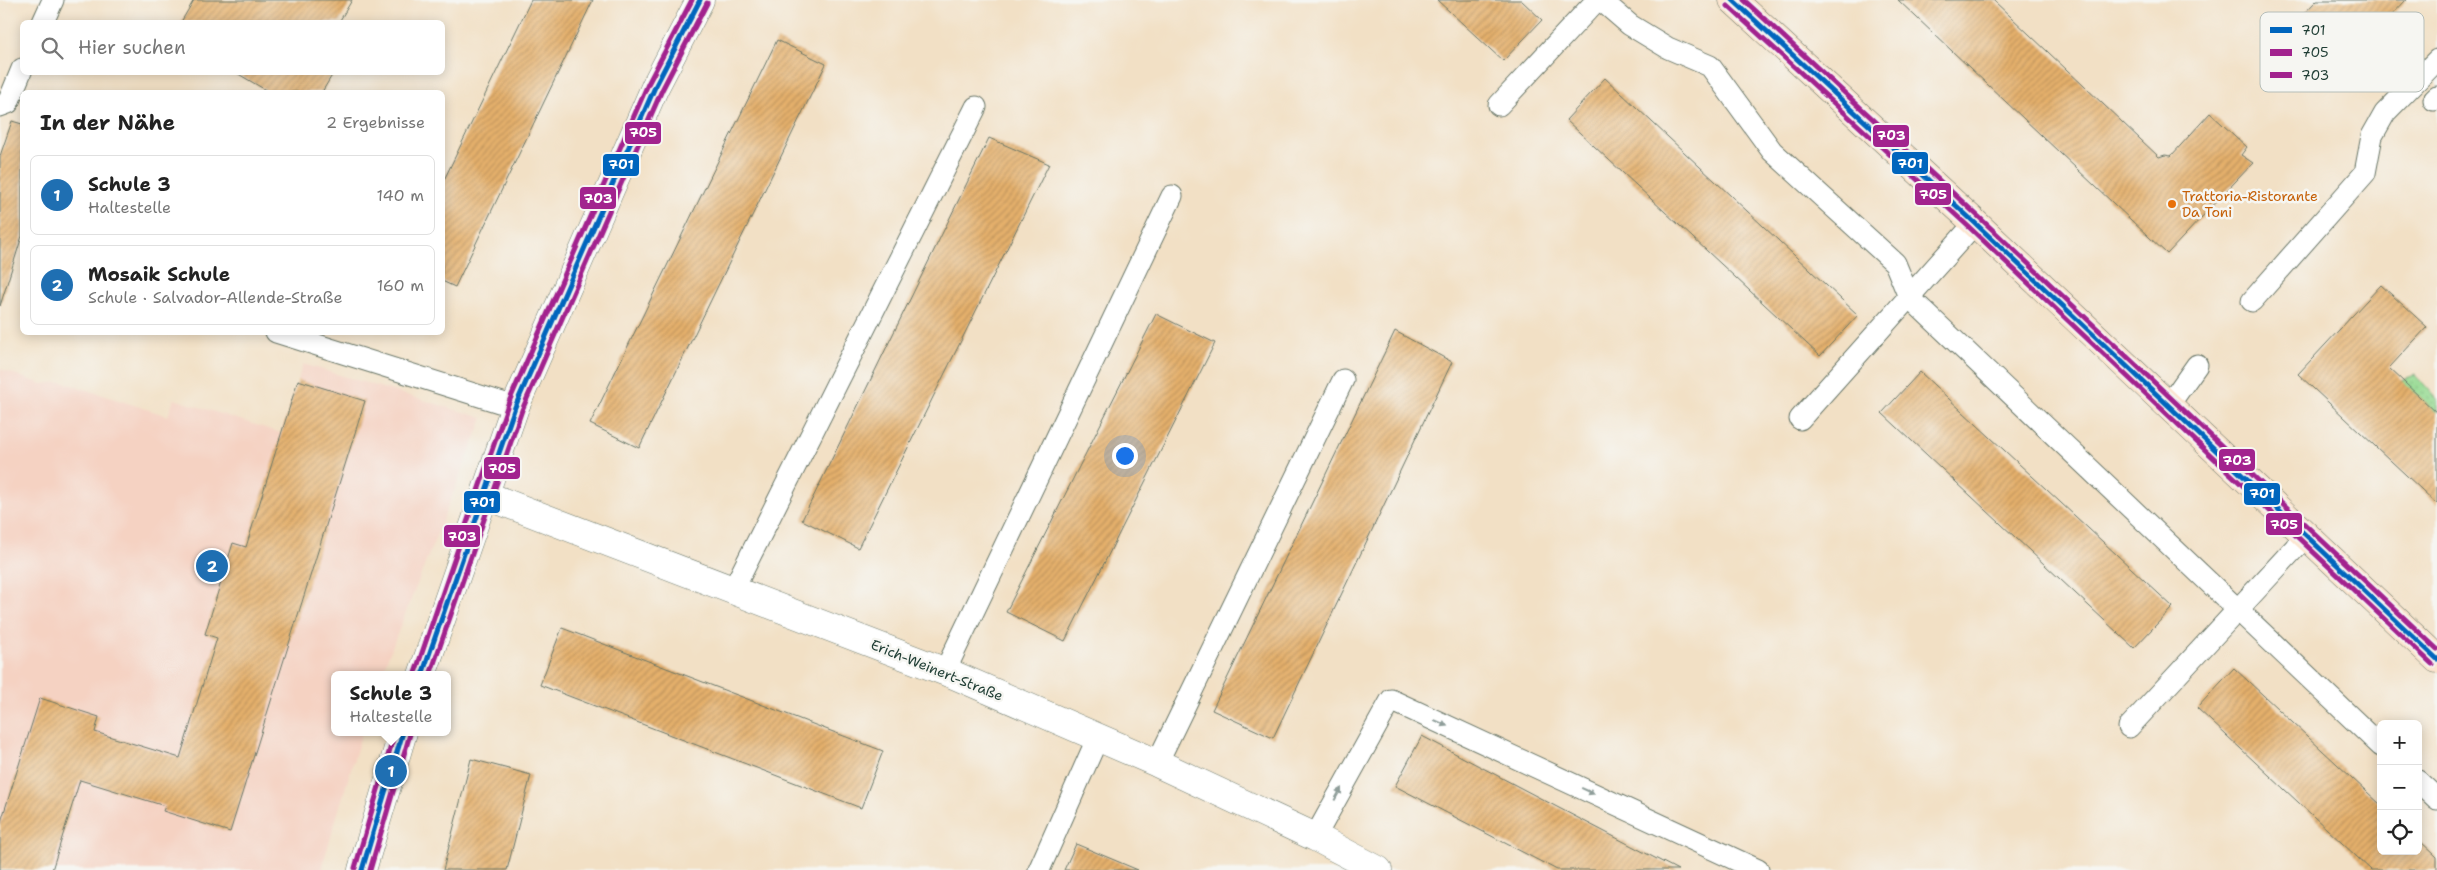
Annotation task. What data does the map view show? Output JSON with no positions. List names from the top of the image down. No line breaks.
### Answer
{"streets":{"street":["Erich-Weinert-Straße"]},"places":["Trattoria-Ristorante Da Toni"],"lines":["transit line 701","transit line 703","transit line 705"],"legend":["701","705","703"],"page":{"search":"Hier suchen","heading":["In der Nähe","2 Ergebnisse"],"list":[{"mark":"1","name":"Schule 3","note":"Haltestelle","value":"140 m"},{"mark":"2","name":"Mosaik Schule","note":"Schule · Salvador-Allende-Straße","value":"160 m"}],"pins":["2","1"],"popup":["Schule 3","Haltestelle"],"map_buttons":["+","−"]}}
